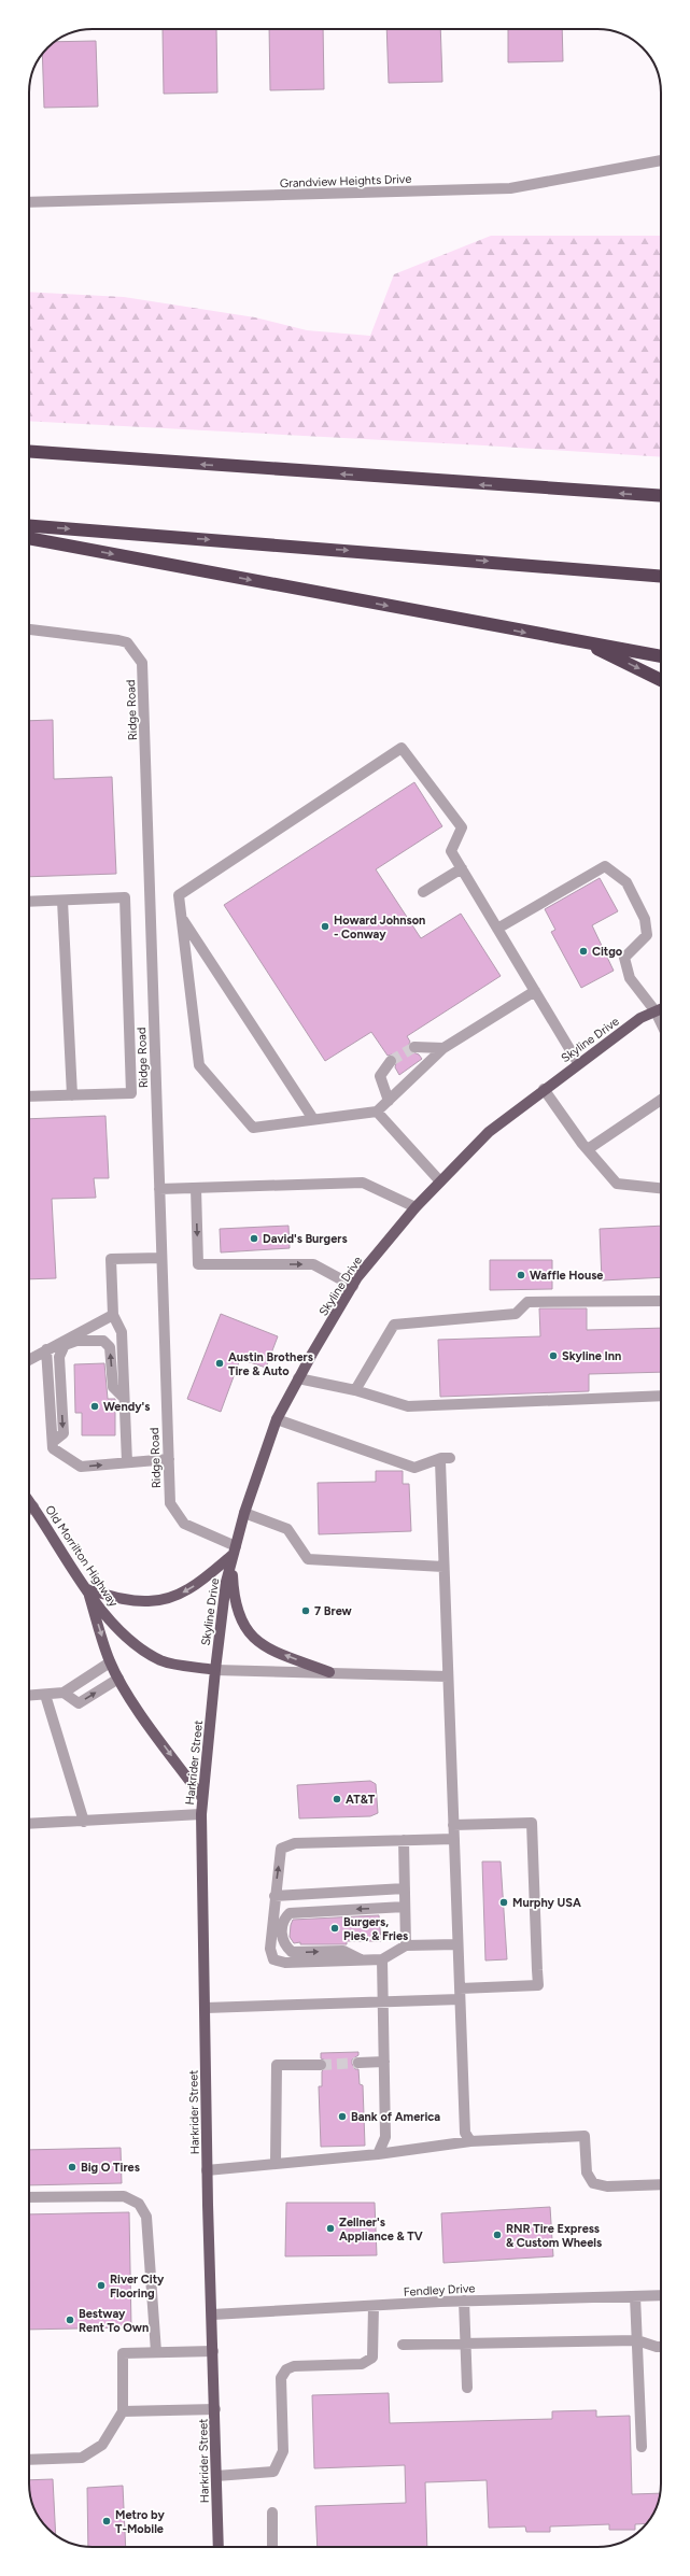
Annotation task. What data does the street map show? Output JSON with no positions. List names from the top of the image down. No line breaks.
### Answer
{"streets":{"main road":["Skyline Drive","Old Morrilton Highway","Harkrider Street"],"street":["Grandview Heights Drive","Ridge Road","Fendley Drive"]},"crossings":[["Ridge Road","Skyline Drive"],["Skyline Drive","Old Morrilton Highway"],["Skyline Drive","Harkrider Street"],["Old Morrilton Highway","Harkrider Street"],["Harkrider Street","Fendley Drive"]],"places":["Howard Johnson - Conway","Citgo","David's Burgers","Waffle House","Skyline Inn","Austin Brothers Tire & Auto","Wendy's","7 Brew","AT&T","Murphy USA","Burgers, Pies, & Fries","Bank of America","Big O Tires","Zellner's Appliance & TV","RNR Tire Express & Custom Wheels","River City Flooring","Bestway Rent To Own","Metro by T-Mobile"]}
